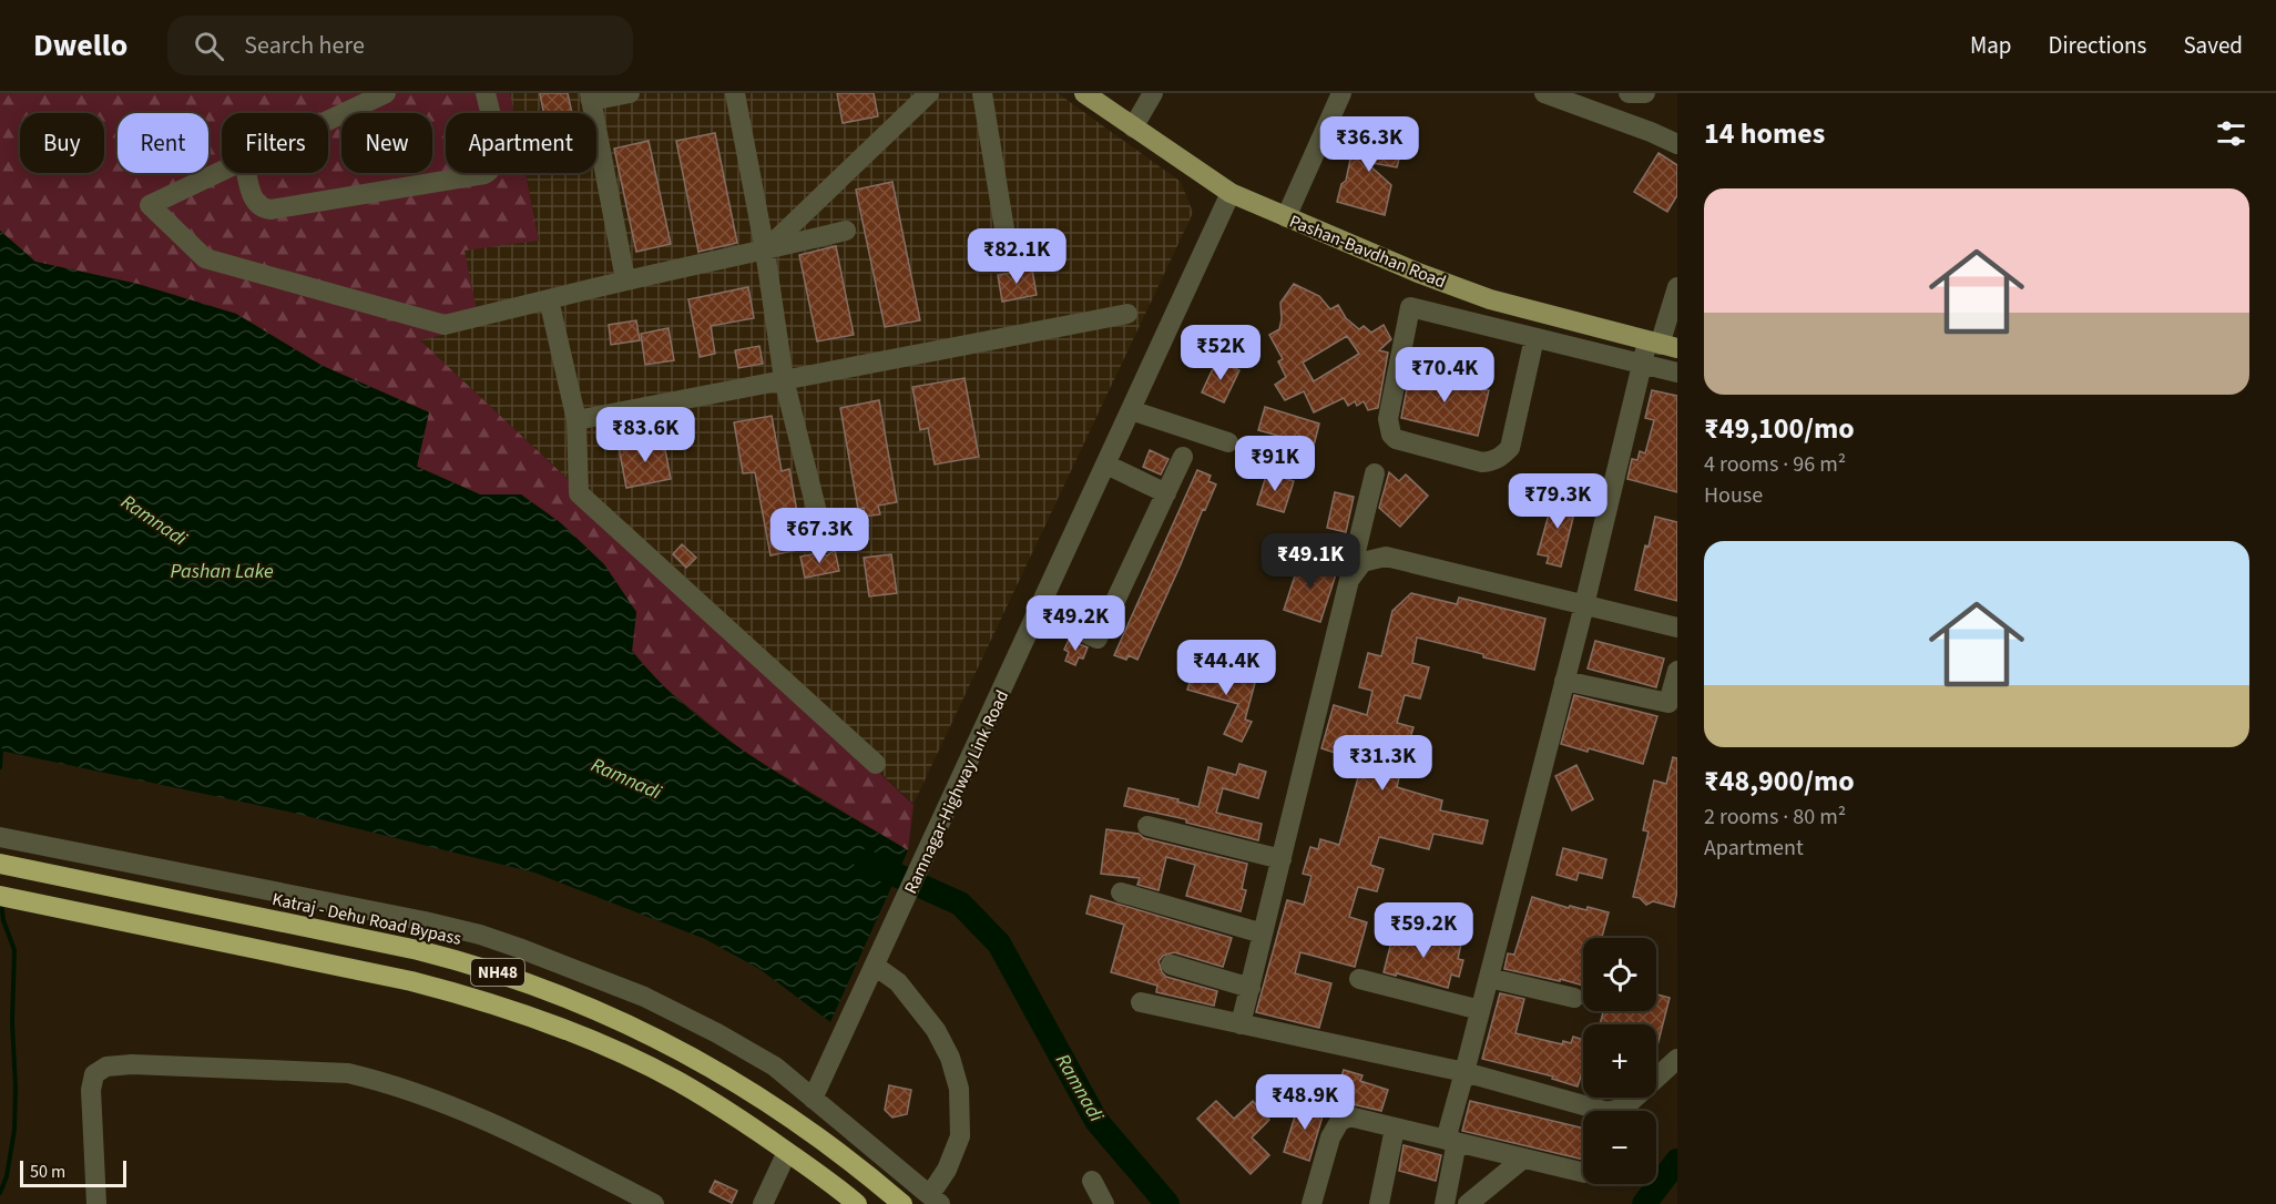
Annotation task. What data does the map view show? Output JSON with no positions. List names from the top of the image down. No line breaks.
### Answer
{"streets":{"highway":["Katraj - Dehu Road Bypass","NH48"],"main road":["Pashan-Bavdhan Road"],"street":["Ramnagar-Highway Link Road"]},"crossings":[["Pashan-Bavdhan Road","Ramnagar-Highway Link Road"]],"water":["Ramnadi","Pashan Lake"],"scale_bar":"50 m","page":{"header":"Dwello","search":"Search here","nav":["Map","Directions","Saved"],"heading":"14 homes","chip":["Buy","Rent","Filters","New","Apartment"],"price":["₹36.3K","₹82.1K","₹52K","₹70.4K","₹83.6K","₹91K","₹79.3K","₹67.3K","₹49.1K","₹49.2K","₹44.4K","₹31.3K","₹59.2K","₹48.9K"],"list":[{"name":"₹49,100/mo","note":"4 rooms · 96 m² · House"},{"name":"₹48,900/mo","note":"2 rooms · 80 m² · Apartment"}],"map_buttons":["+","−"],"scale":"50 m"}}
